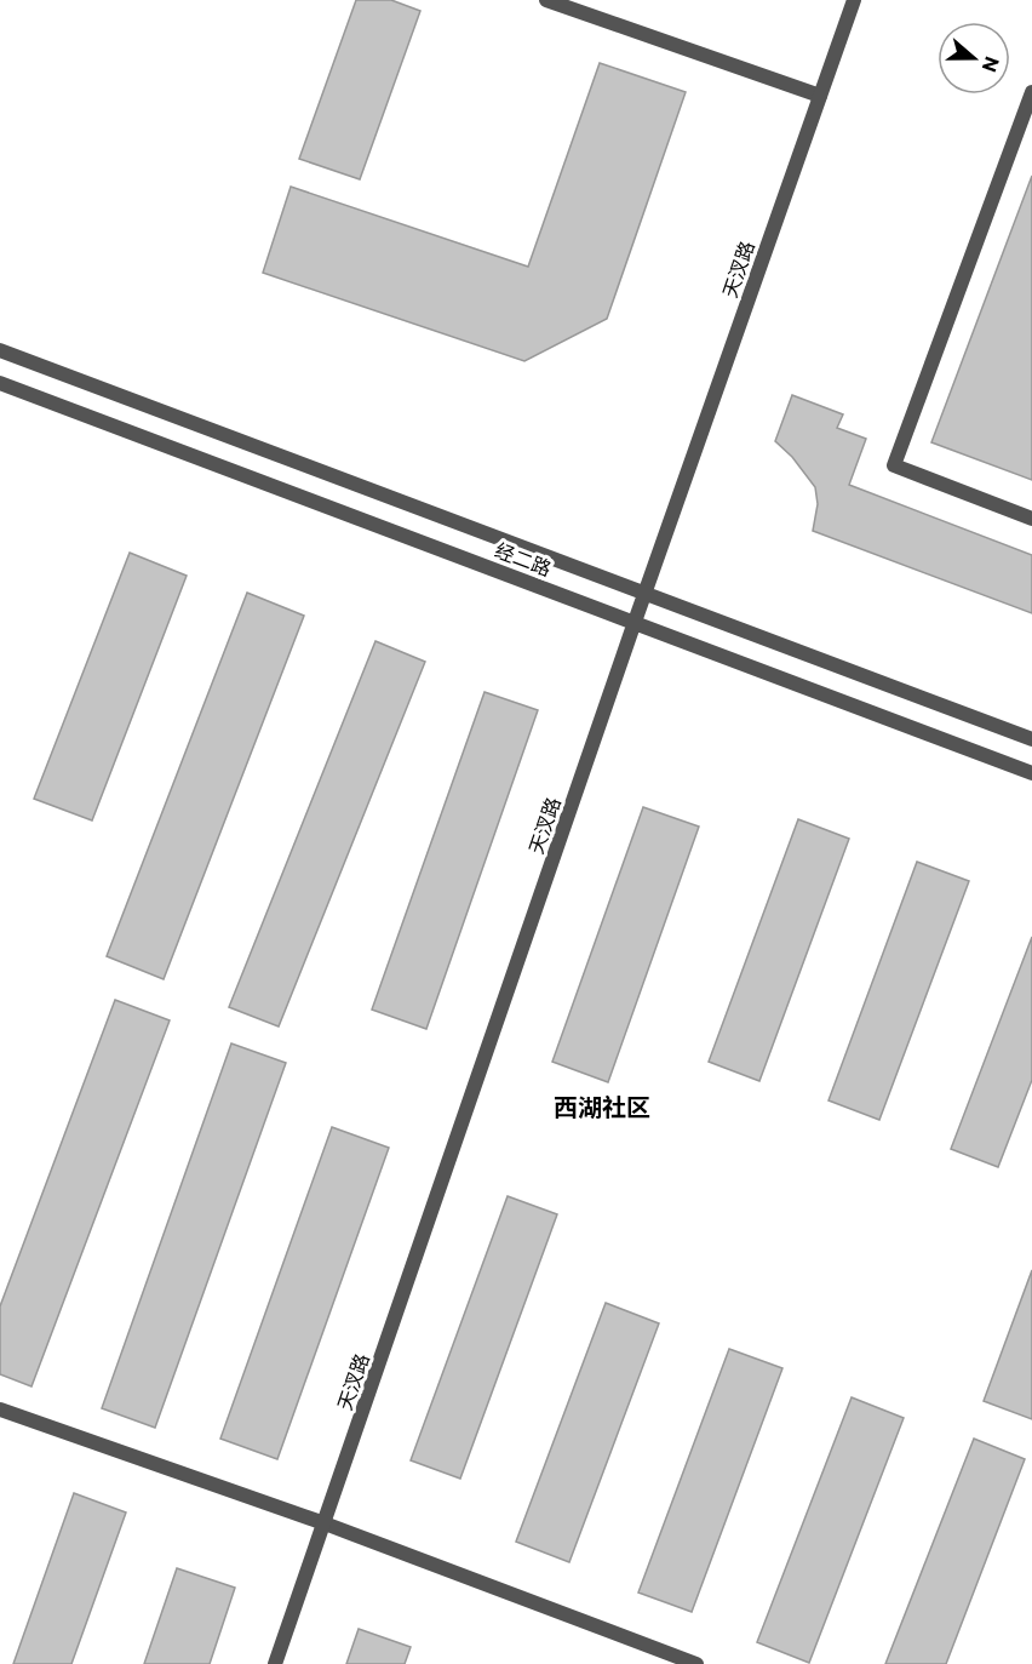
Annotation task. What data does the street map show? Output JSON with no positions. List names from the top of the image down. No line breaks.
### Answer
{"streets":{"street":["天汊路","经二路"]},"crossings":[["天汊路","经二路"]],"districts":["西湖社区"],"north":"right"}
